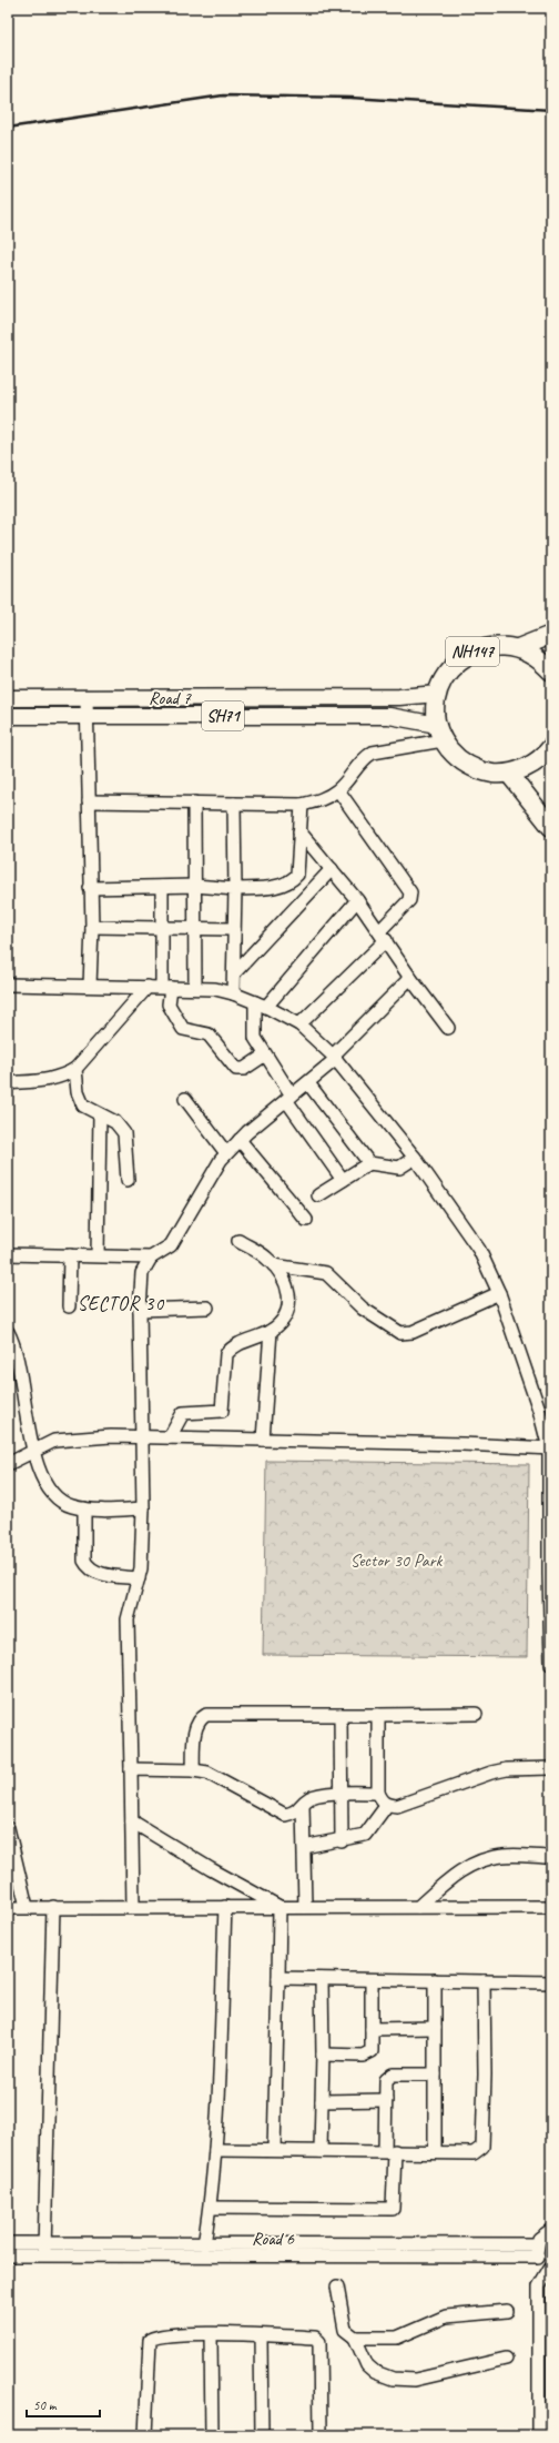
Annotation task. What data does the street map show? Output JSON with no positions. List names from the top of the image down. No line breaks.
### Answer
{"streets":{"highway":["NH147"],"main road":["Road 7","SH71"],"street":["Road 6"]},"crossings":[["NH147","Road 7"]],"districts":["SECTOR 30"],"parks":["Sector 30 Park"],"scale_bar":"50 m"}
